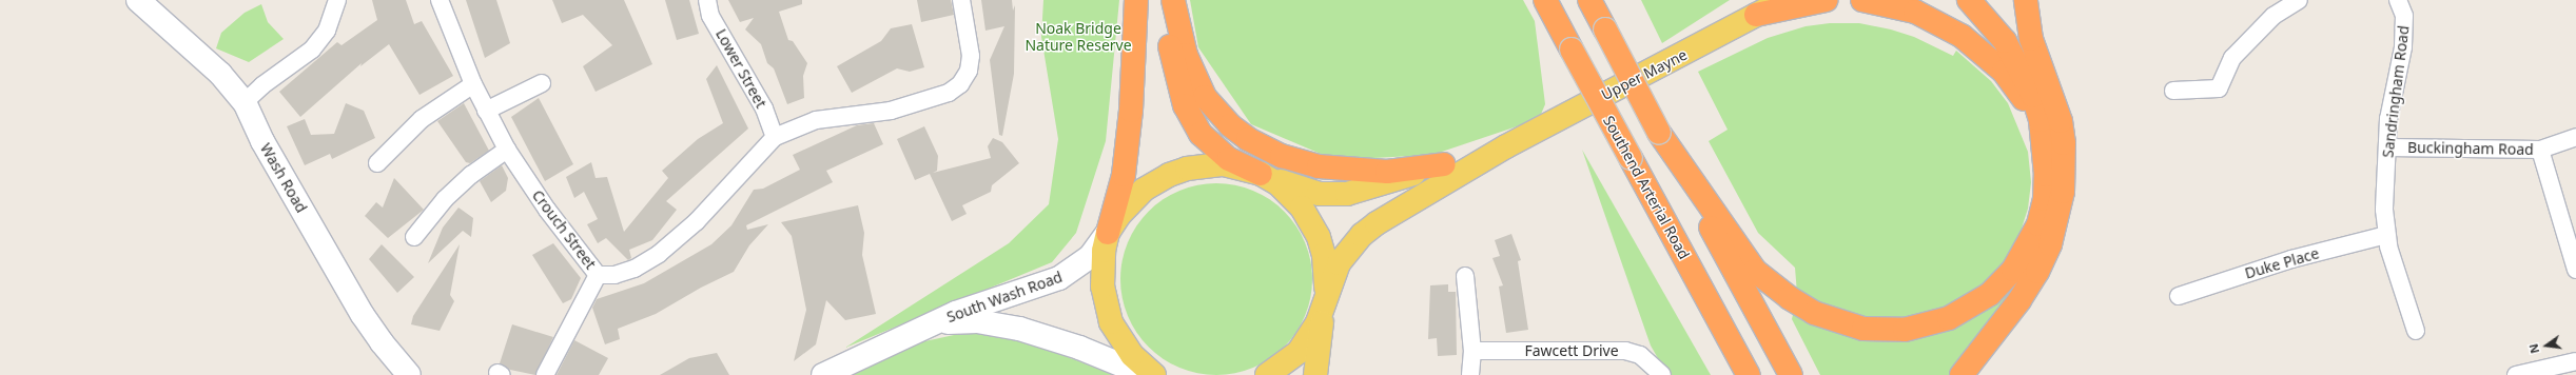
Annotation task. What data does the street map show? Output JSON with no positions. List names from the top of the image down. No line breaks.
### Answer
{"streets":{"highway":["Southend Arterial Road"],"main road":["Upper Mayne"],"street":["Lower Street","Sandringham Road","Buckingham Road","Wash Road","Crouch Street","Duke Place","South Wash Road","Fawcett Drive"]},"crossings":[["Lower Street","Crouch Street"],["Upper Mayne","South Wash Road"],["Sandringham Road","Buckingham Road"],["Sandringham Road","Duke Place"]],"parks":["Noak Bridge Nature Reserve"],"north":"left"}
